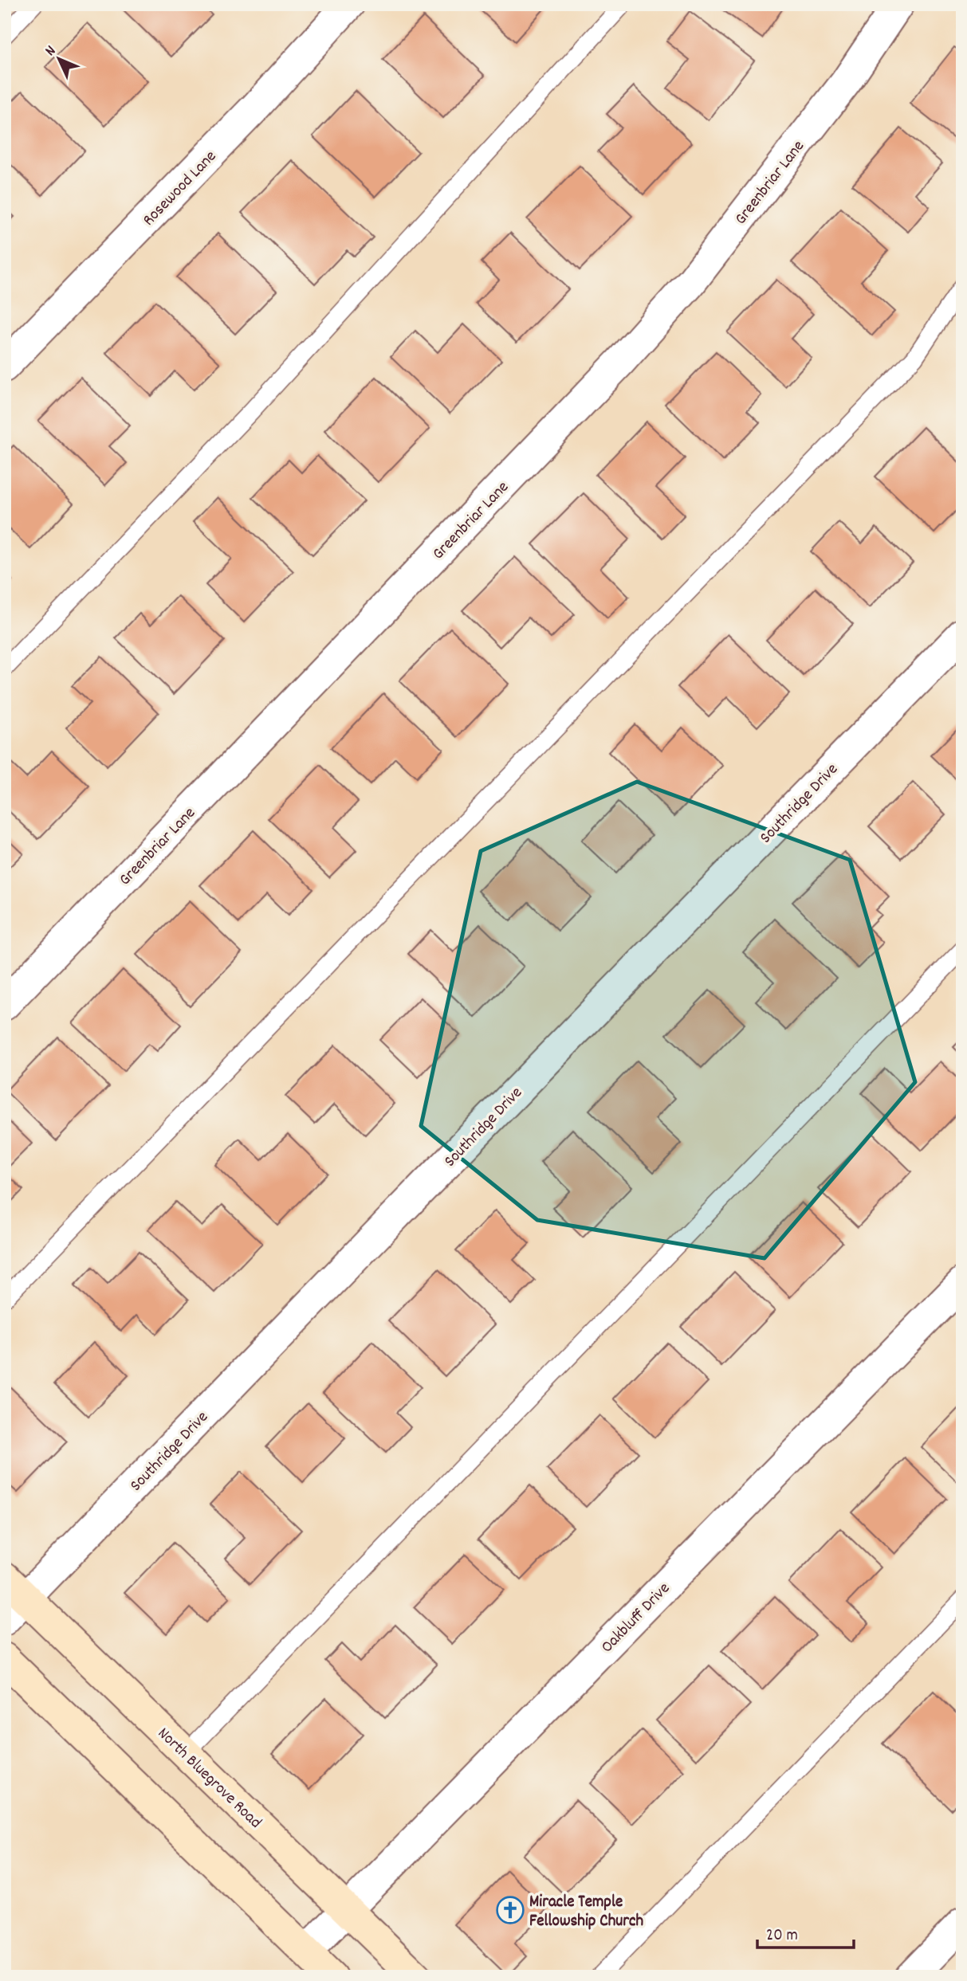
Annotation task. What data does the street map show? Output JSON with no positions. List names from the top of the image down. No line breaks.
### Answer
{"streets":{"main road":["North Bluegrove Road"],"street":["Greenbriar Lane","Rosewood Lane","Southridge Drive","Oakbluff Drive"]},"crossings":[["Southridge Drive","North Bluegrove Road"],["Oakbluff Drive","North Bluegrove Road"]],"places":{"church":["Miracle Temple Fellowship Church"]},"scale_bar":"20 m","north":"top left"}
